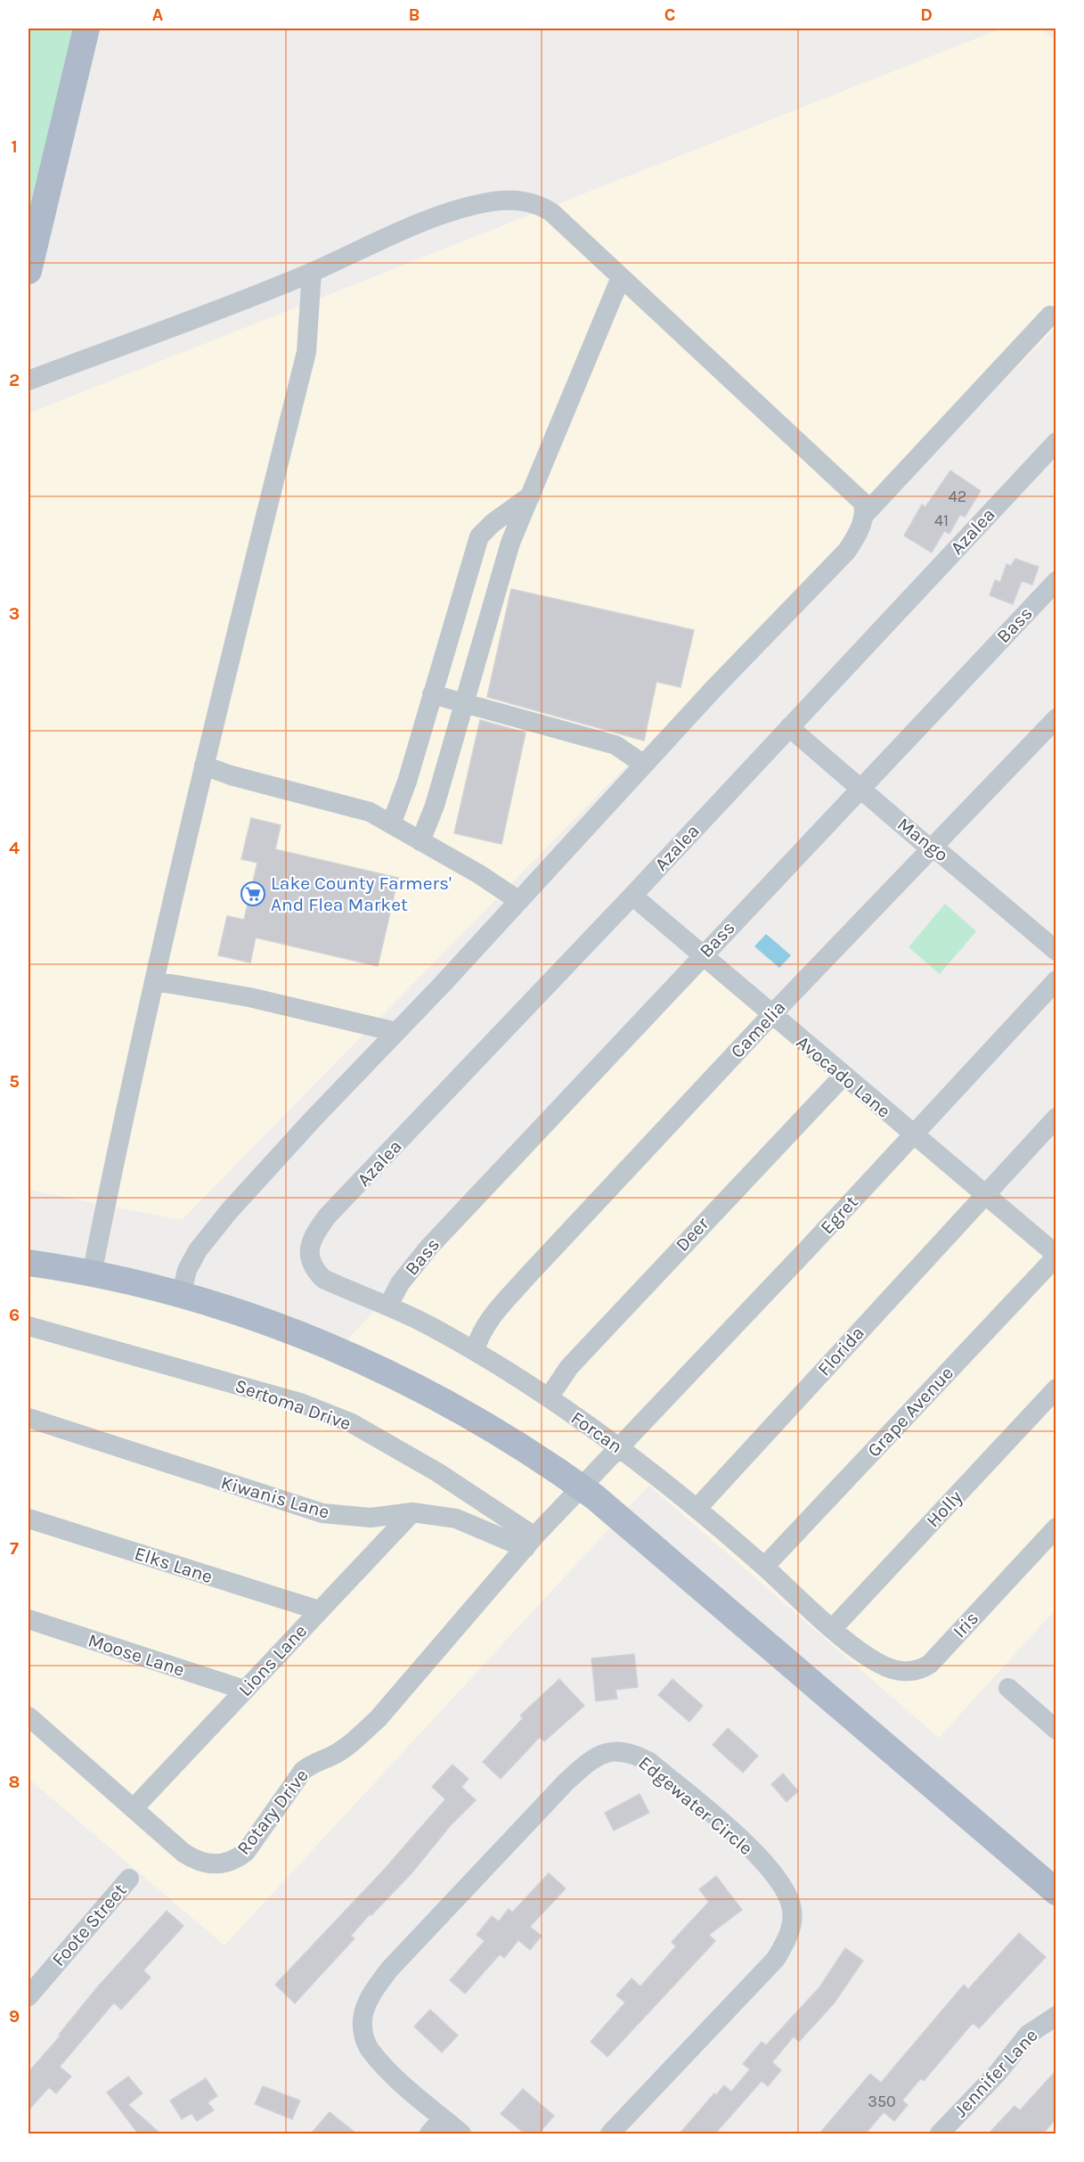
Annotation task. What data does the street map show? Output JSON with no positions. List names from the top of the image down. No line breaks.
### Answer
{"streets":{"street":["Azalea","Bass","Mango","Camelia","Avocado Lane","Egret","Deer","Florida","Sertoma Drive","Grape Avenue","Forcan","Kiwanis Lane","Holly","Elks Lane","Iris","Moose Lane","Lions Lane","Edgewater Circle","Rotary Drive","Foote Street","Jennifer Lane"]},"crossings":[["Azalea","Mango"],["Azalea","Avocado Lane"],["Azalea","Forcan"],["Bass","Mango"],["Bass","Avocado Lane"],["Bass","Forcan"],["Mango","Camelia"],["Camelia","Avocado Lane"],["Camelia","Forcan"],["Avocado Lane","Egret"],["Avocado Lane","Deer"],["Avocado Lane","Florida"],["Avocado Lane","Grape Avenue"],["Egret","Forcan"],["Egret","Rotary Drive"],["Deer","Forcan"],["Florida","Forcan"],["Sertoma Drive","Kiwanis Lane"],["Sertoma Drive","Rotary Drive"],["Grape Avenue","Forcan"],["Forcan","Holly"],["Forcan","Iris"],["Kiwanis Lane","Lions Lane"],["Kiwanis Lane","Rotary Drive"],["Elks Lane","Lions Lane"],["Moose Lane","Lions Lane"],["Lions Lane","Rotary Drive"]],"places":{"supermarket":["Lake County Farmers' And Flea Market"]},"house_numbers":["42","41","350"],"grid":{"columns":["A","B","C","D"],"rows":["1","2","3","4","5","6","7","8","9"]}}
